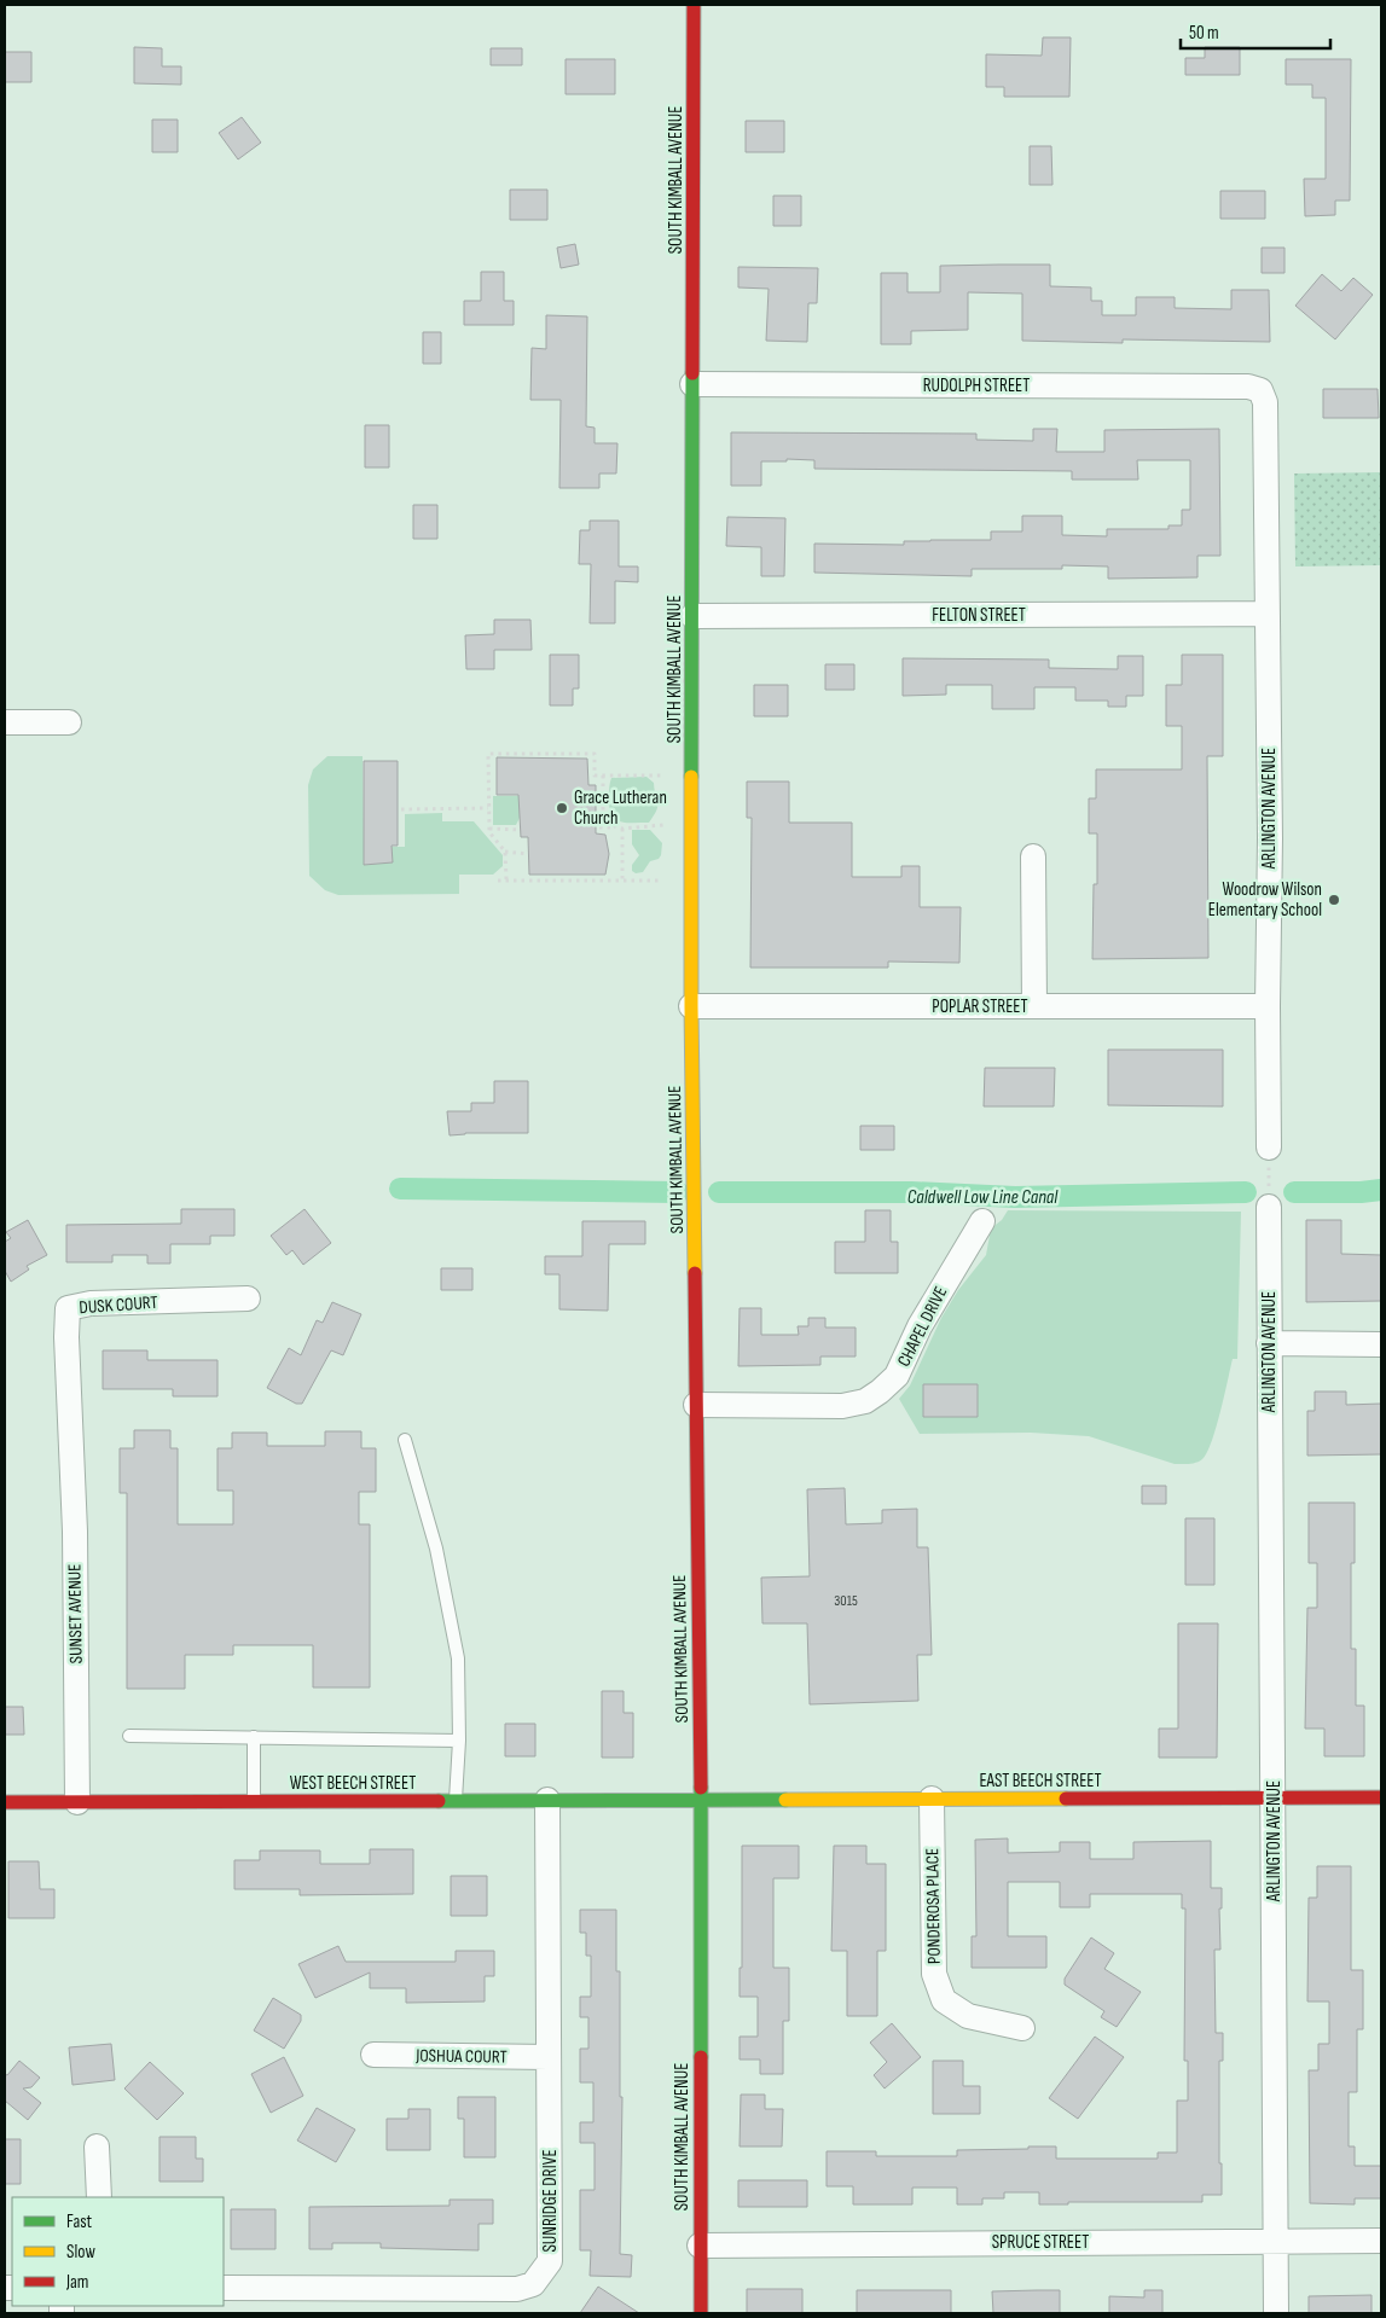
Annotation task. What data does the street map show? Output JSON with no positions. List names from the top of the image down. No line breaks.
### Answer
{"streets":{"street":["SOUTH KIMBALL AVENUE","RUDOLPH STREET","FELTON STREET","ARLINGTON AVENUE","POPLAR STREET","DUSK COURT","CHAPEL DRIVE","SUNSET AVENUE","EAST BEECH STREET","WEST BEECH STREET","PONDEROSA PLACE","JOSHUA COURT","SUNRIDGE DRIVE","SPRUCE STREET"]},"crossings":[["SOUTH KIMBALL AVENUE","RUDOLPH STREET"],["SOUTH KIMBALL AVENUE","FELTON STREET"],["SOUTH KIMBALL AVENUE","POPLAR STREET"],["SOUTH KIMBALL AVENUE","CHAPEL DRIVE"],["SOUTH KIMBALL AVENUE","EAST BEECH STREET"],["SOUTH KIMBALL AVENUE","WEST BEECH STREET"],["SOUTH KIMBALL AVENUE","SPRUCE STREET"],["RUDOLPH STREET","ARLINGTON AVENUE"],["FELTON STREET","ARLINGTON AVENUE"],["ARLINGTON AVENUE","POPLAR STREET"],["ARLINGTON AVENUE","EAST BEECH STREET"],["ARLINGTON AVENUE","SPRUCE STREET"],["DUSK COURT","SUNSET AVENUE"],["SUNSET AVENUE","WEST BEECH STREET"],["EAST BEECH STREET","WEST BEECH STREET"],["EAST BEECH STREET","PONDEROSA PLACE"],["WEST BEECH STREET","SUNRIDGE DRIVE"],["JOSHUA COURT","SUNRIDGE DRIVE"]],"water":["Caldwell Low Line Canal"],"places":["Grace Lutheran Church","Woodrow Wilson Elementary School"],"house_numbers":["3015"],"legend":["Fast","Slow","Jam"],"scale_bar":"50 m"}
